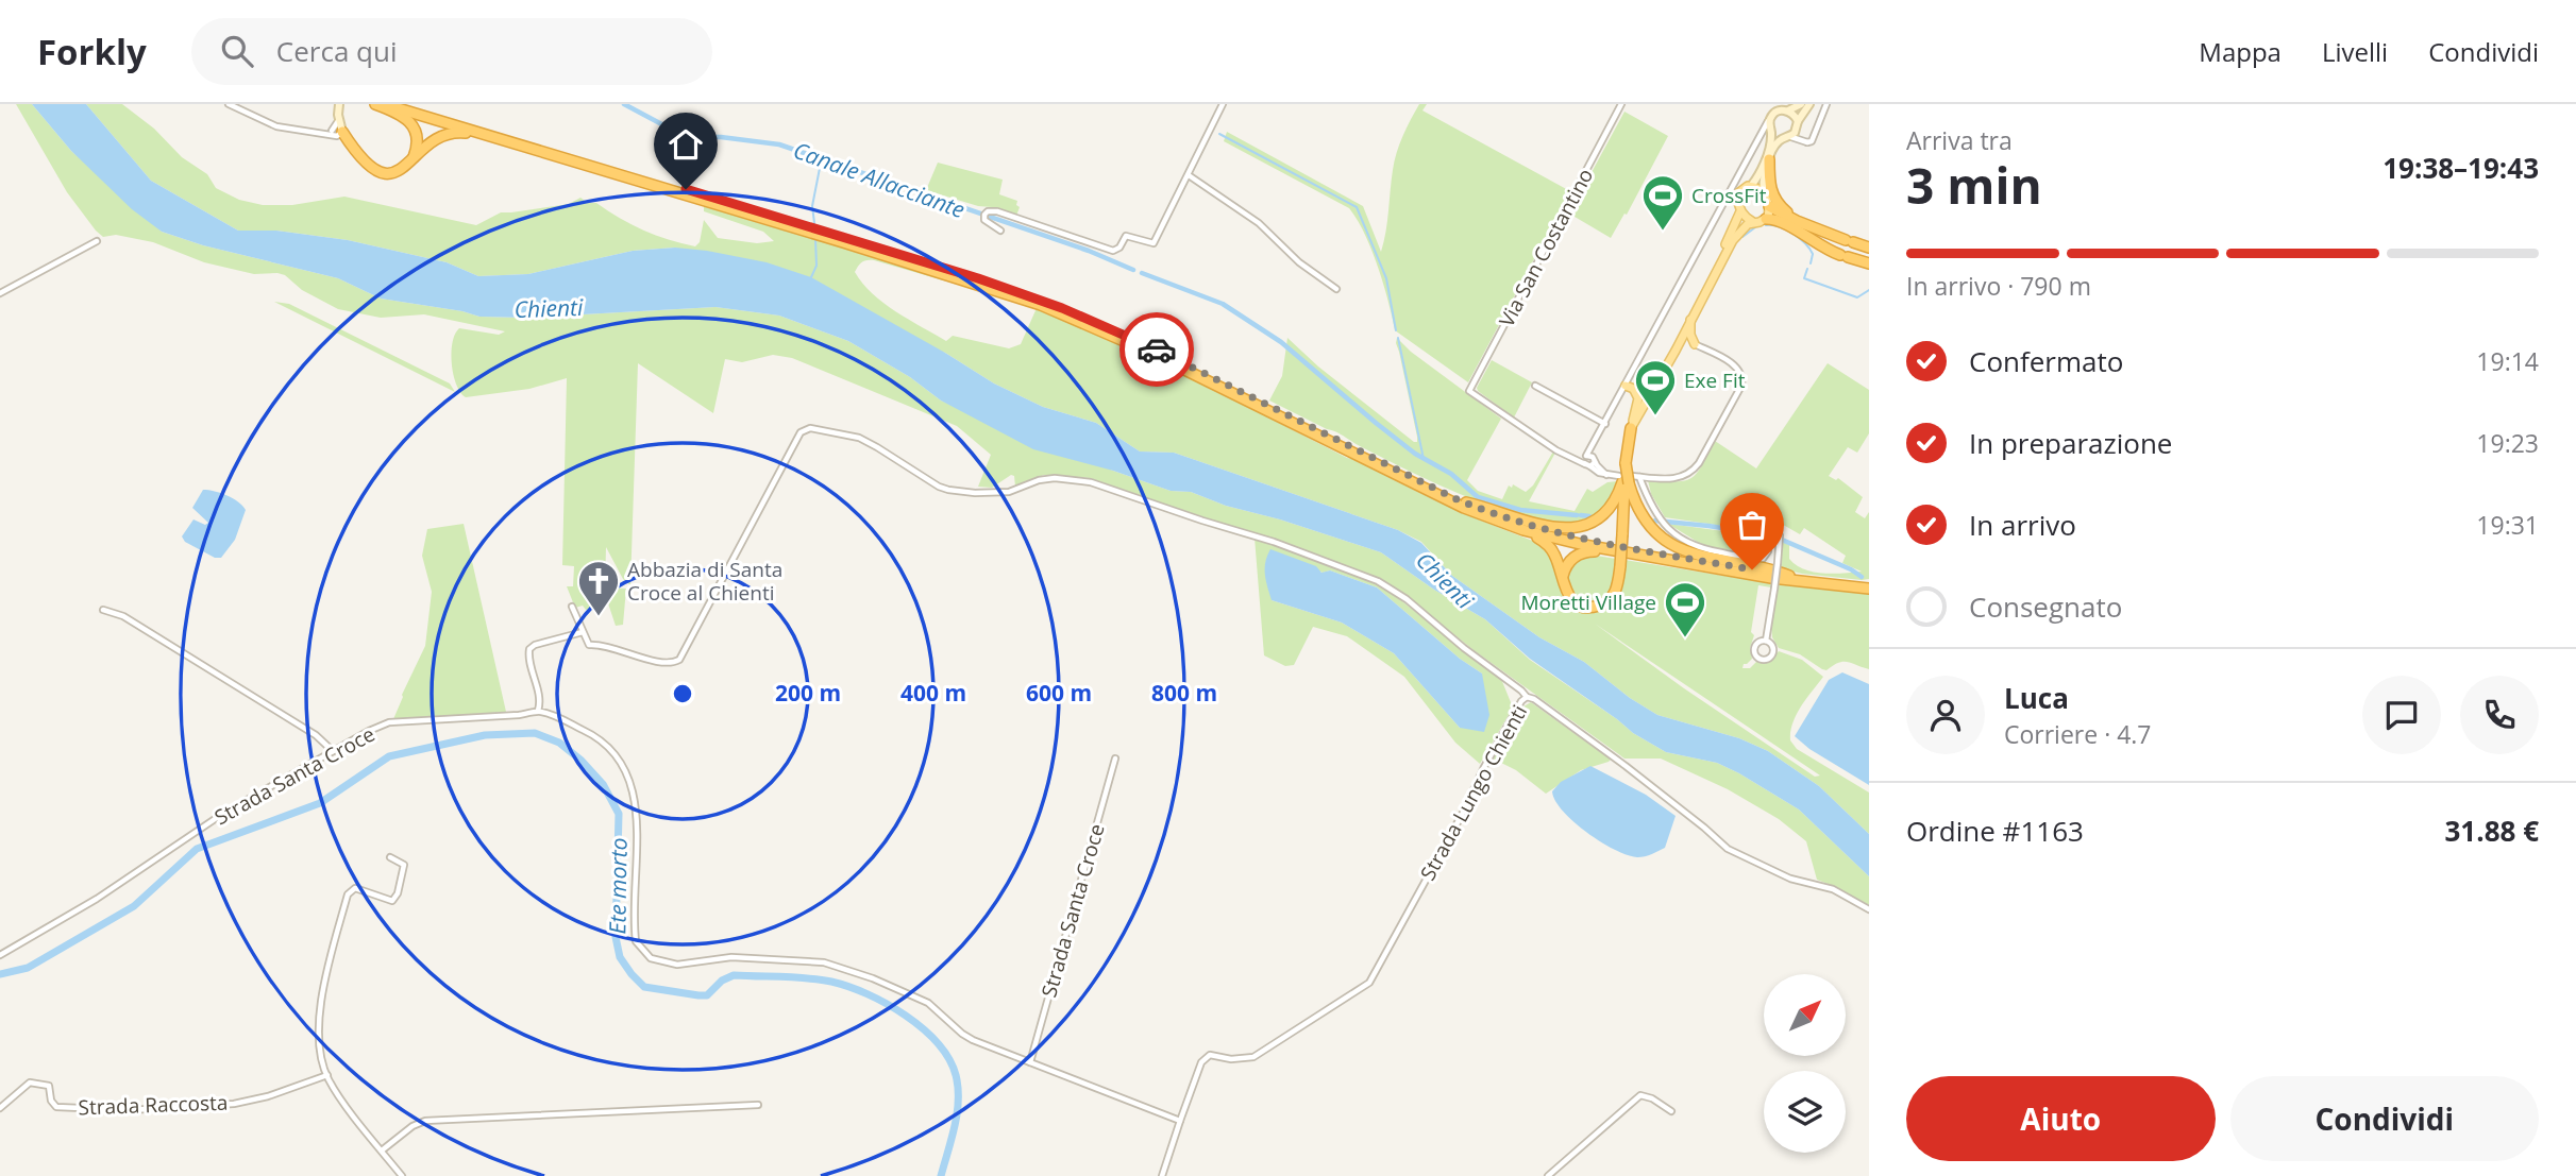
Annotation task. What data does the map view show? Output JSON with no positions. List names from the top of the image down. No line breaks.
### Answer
{"streets":{"street":["Via San Costantino","Strada Santa Croce","Strada Lungo Chienti","Strada Raccosta"]},"water":["Canale Allacciante","Chienti","Ete morto"],"places":{"sports":["CrossFit","Exe Fit","Moretti Village"],"church":["Abbazia di Santa Croce al Chienti"]},"north":"top right","page":{"header":"Forkly","search":"Cerca qui","nav":["Mappa","Livelli","Condividi"],"heading":["3 min","Arriva tra","19:38–19:43"],"panel":["Luca","Corriere · 4.7","Ordine #1163","31.88 €"],"bar":"In arrivo · 790 m","list":[["Confermato","19:14"],["In preparazione","19:23"],["In arrivo","19:31"],"Consegnato"],"buttons":["Aiuto","Condividi"]},"rings":["200 m","400 m","600 m","800 m"]}
